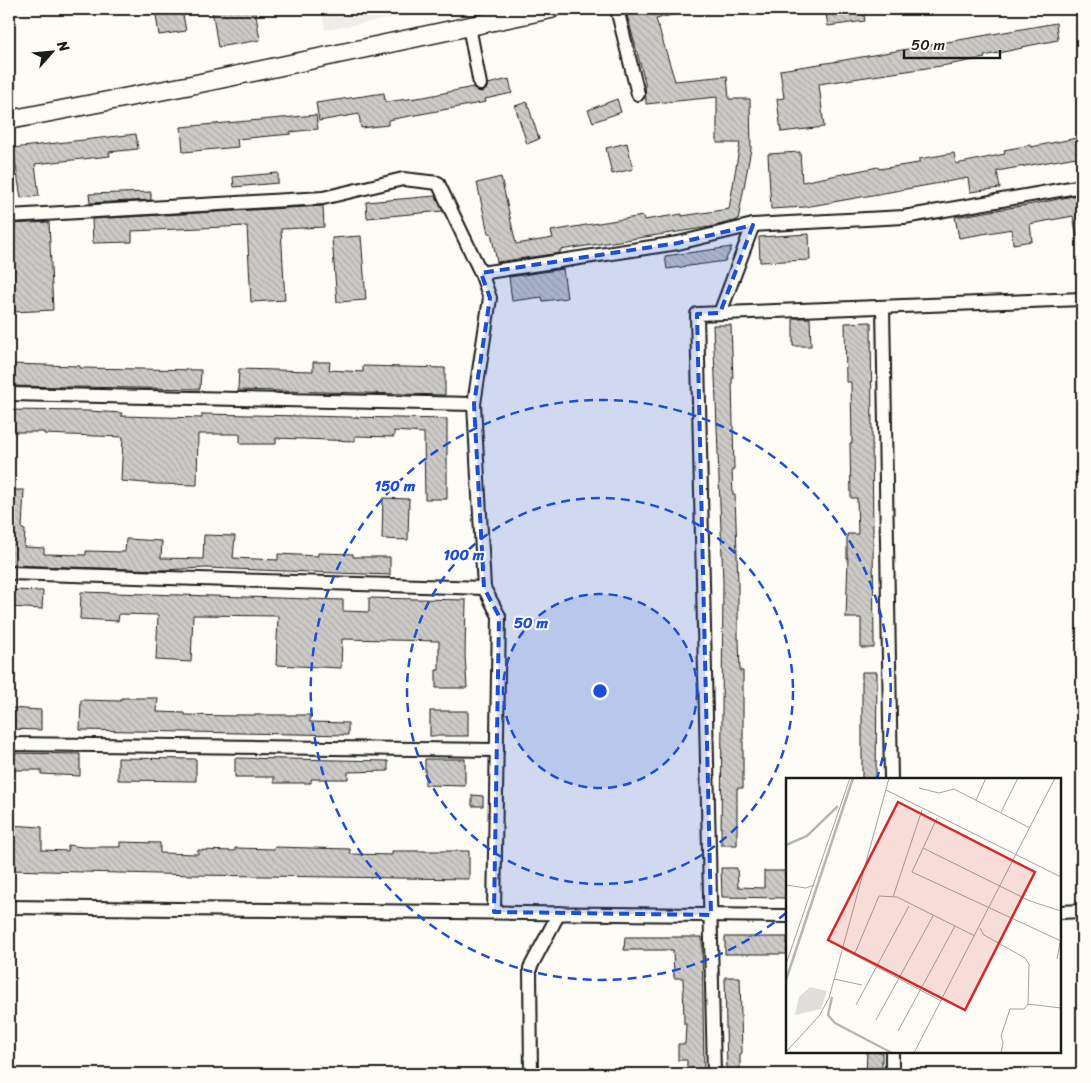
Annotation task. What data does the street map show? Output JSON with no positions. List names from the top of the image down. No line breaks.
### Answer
{"scale_bar":"50 m","north":"top right","rings":["150 m","100 m","50 m"]}
